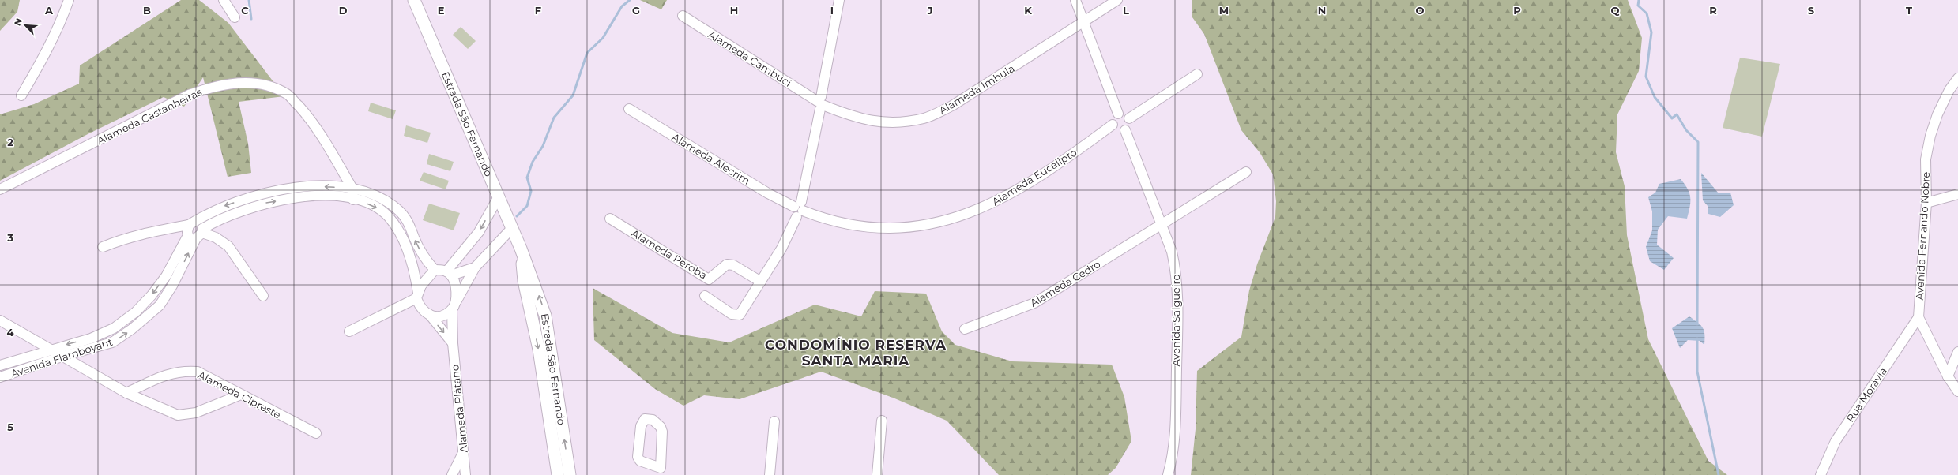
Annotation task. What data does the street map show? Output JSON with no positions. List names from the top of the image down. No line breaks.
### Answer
{"streets":{"main road":["Estrada São Fernando"],"street":["Alameda Cambuci","Alameda Imbuia","Alameda Castanheiras","Alameda Alecrim","Alameda Eucalipto","Avenida Fernando Nobre","Alameda Peroba","Alameda Cedro","Avenida Salgueiro","Avenida Flamboyant","Alameda Cipreste","Rua Moravia","Alameda Plátano"]},"crossings":[["Alameda Cambuci","Alameda Imbuia"],["Alameda Alecrim","Alameda Eucalipto"],["Alameda Eucalipto","Avenida Salgueiro"],["Avenida Fernando Nobre","Rua Moravia"],["Alameda Cedro","Avenida Salgueiro"]],"districts":["CONDOMÍNIO RESERVA SANTA MARIA"],"north":"top left","grid":{"columns":["A","B","C","D","E","F","G","H","I","J","K","L","M","N","O","P","Q","R","S","T"],"rows":["2","3","4","5"]}}
